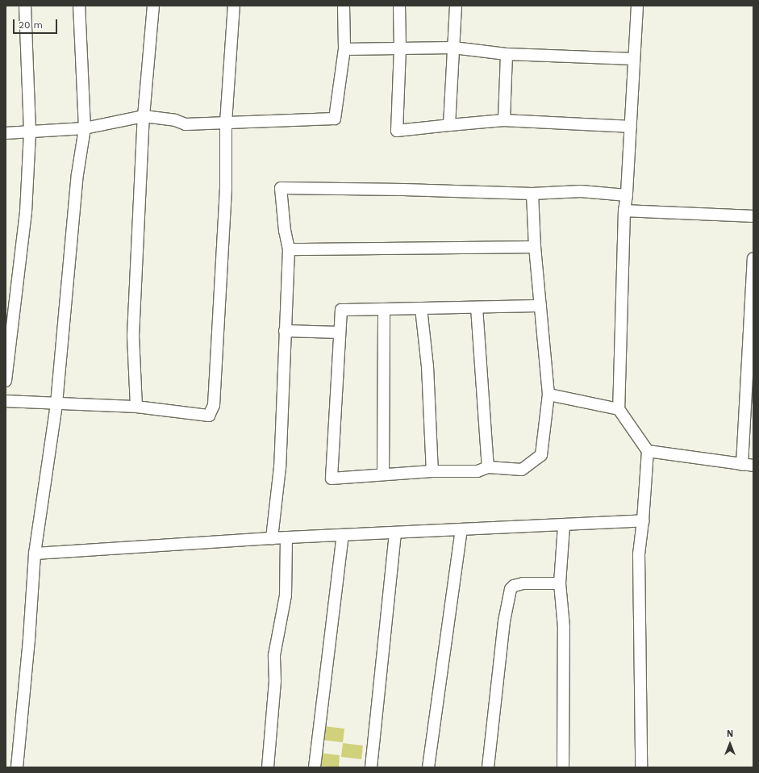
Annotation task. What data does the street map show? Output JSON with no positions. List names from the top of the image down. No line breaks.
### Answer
{"scale_bar":"20 m","north":"top"}
